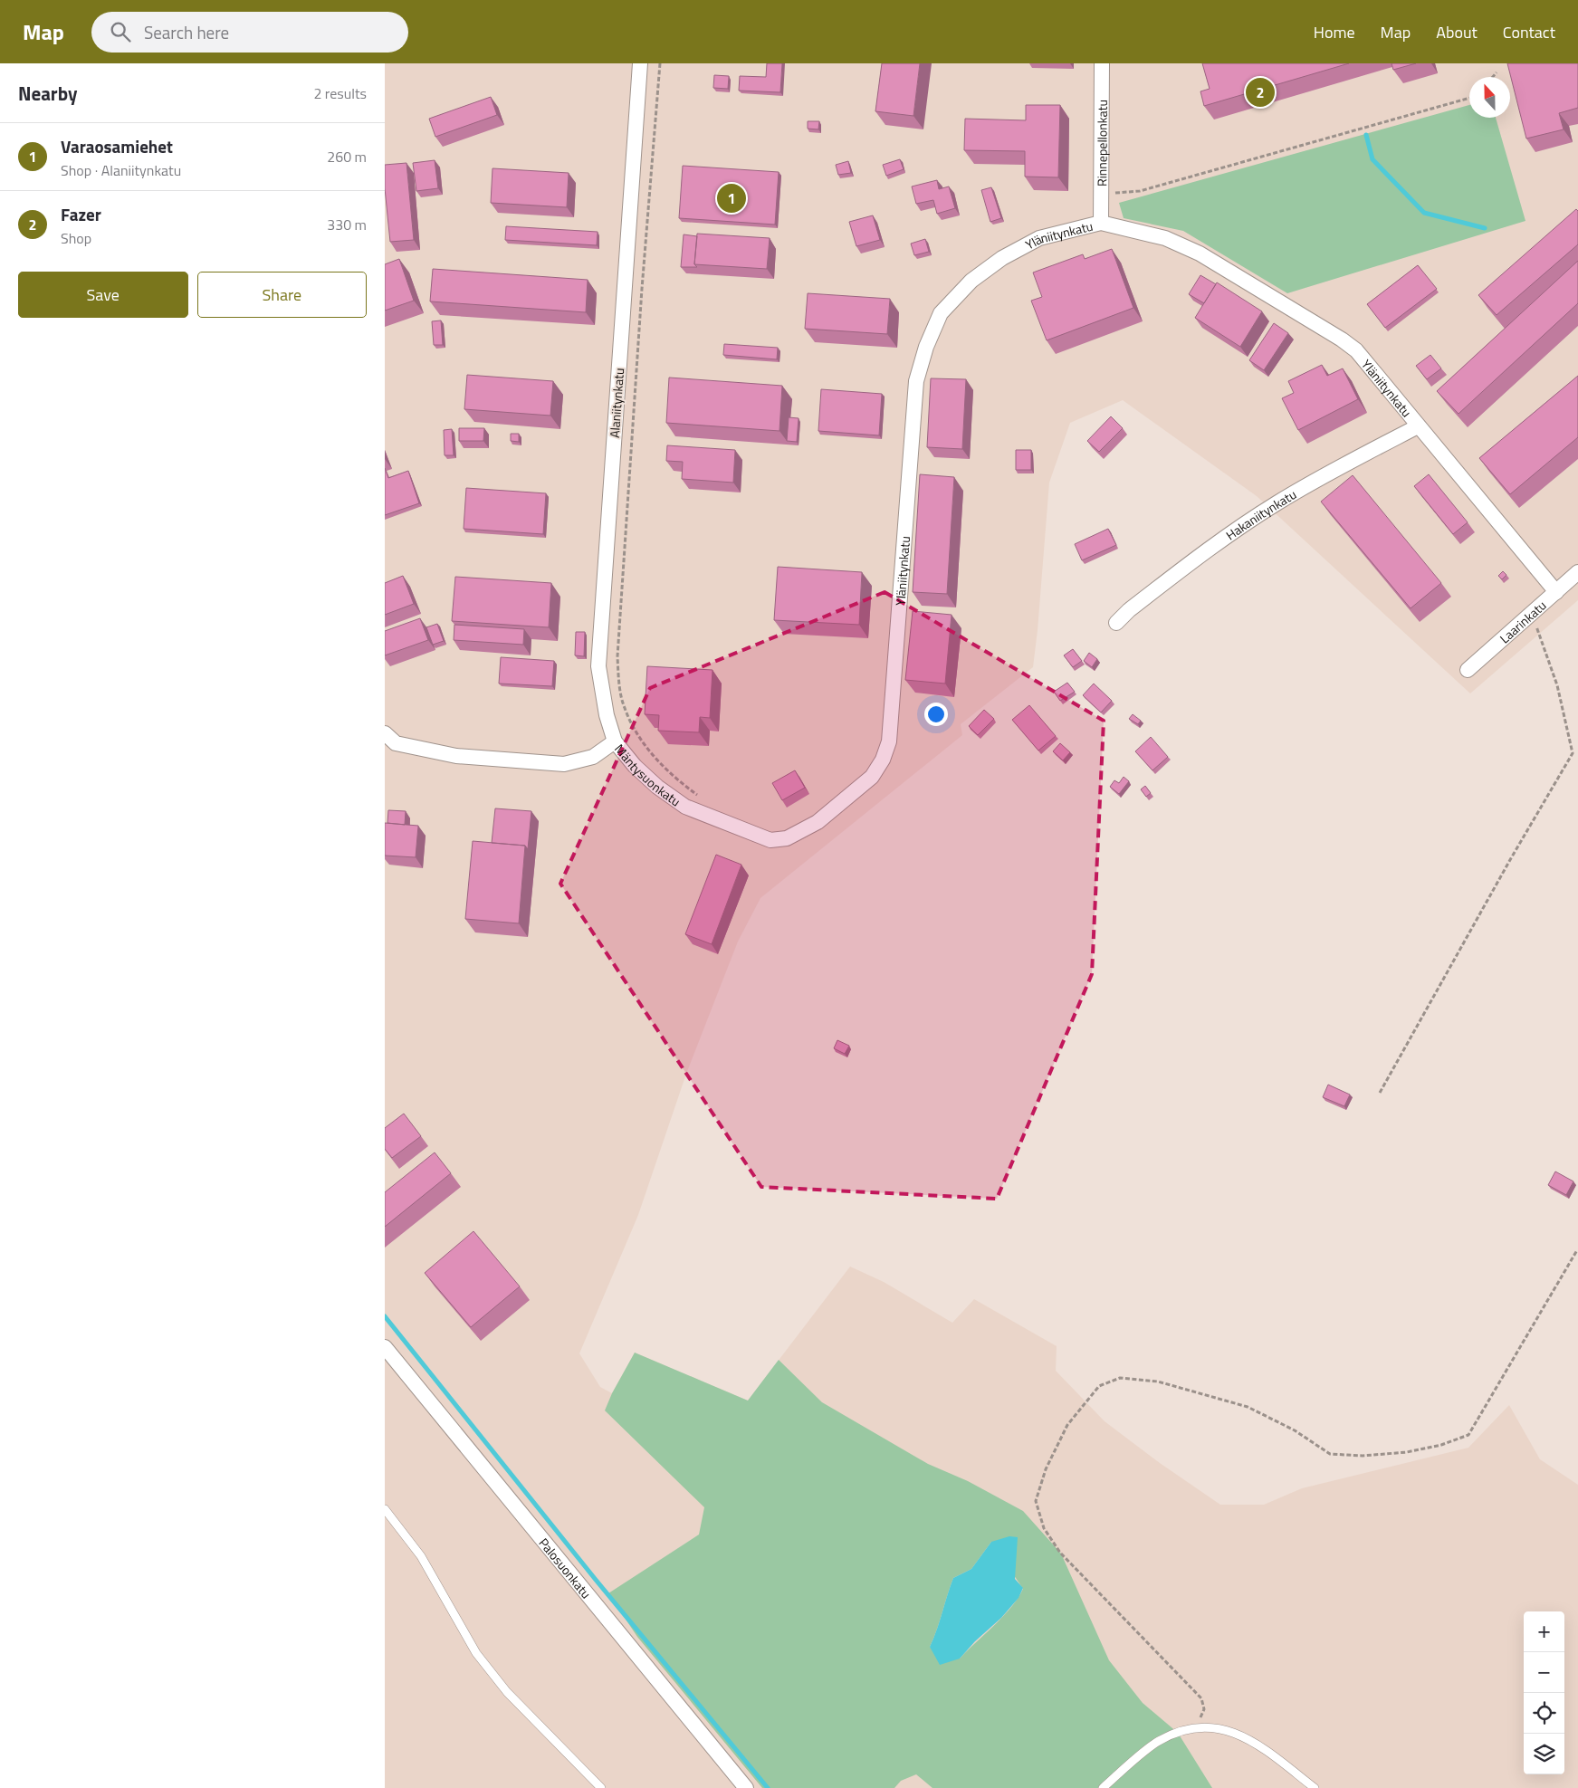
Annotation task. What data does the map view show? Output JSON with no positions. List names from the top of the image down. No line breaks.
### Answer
{"streets":{"street":["Rinnepellonkatu","Yläniitynkatu","Alaniitynkatu","Hakaniitynkatu","Laarinkatu","Mäntysuonkatu","Palosuonkatu"]},"crossings":[["Rinnepellonkatu","Yläniitynkatu"],["Yläniitynkatu","Hakaniitynkatu"],["Yläniitynkatu","Laarinkatu"],["Yläniitynkatu","Mäntysuonkatu"],["Alaniitynkatu","Mäntysuonkatu"]],"north":"top","page":{"header":"Map","search":"Search here","nav":["Home","Map","About","Contact"],"heading":["Nearby","2 results"],"pins":["2","1"],"list":[{"mark":"1","name":"Varaosamiehet","note":"Shop · Alaniitynkatu","value":"260 m"},{"mark":"2","name":"Fazer","note":"Shop","value":"330 m"}],"buttons":["Save","Share"],"map_buttons":["+","−"]}}
